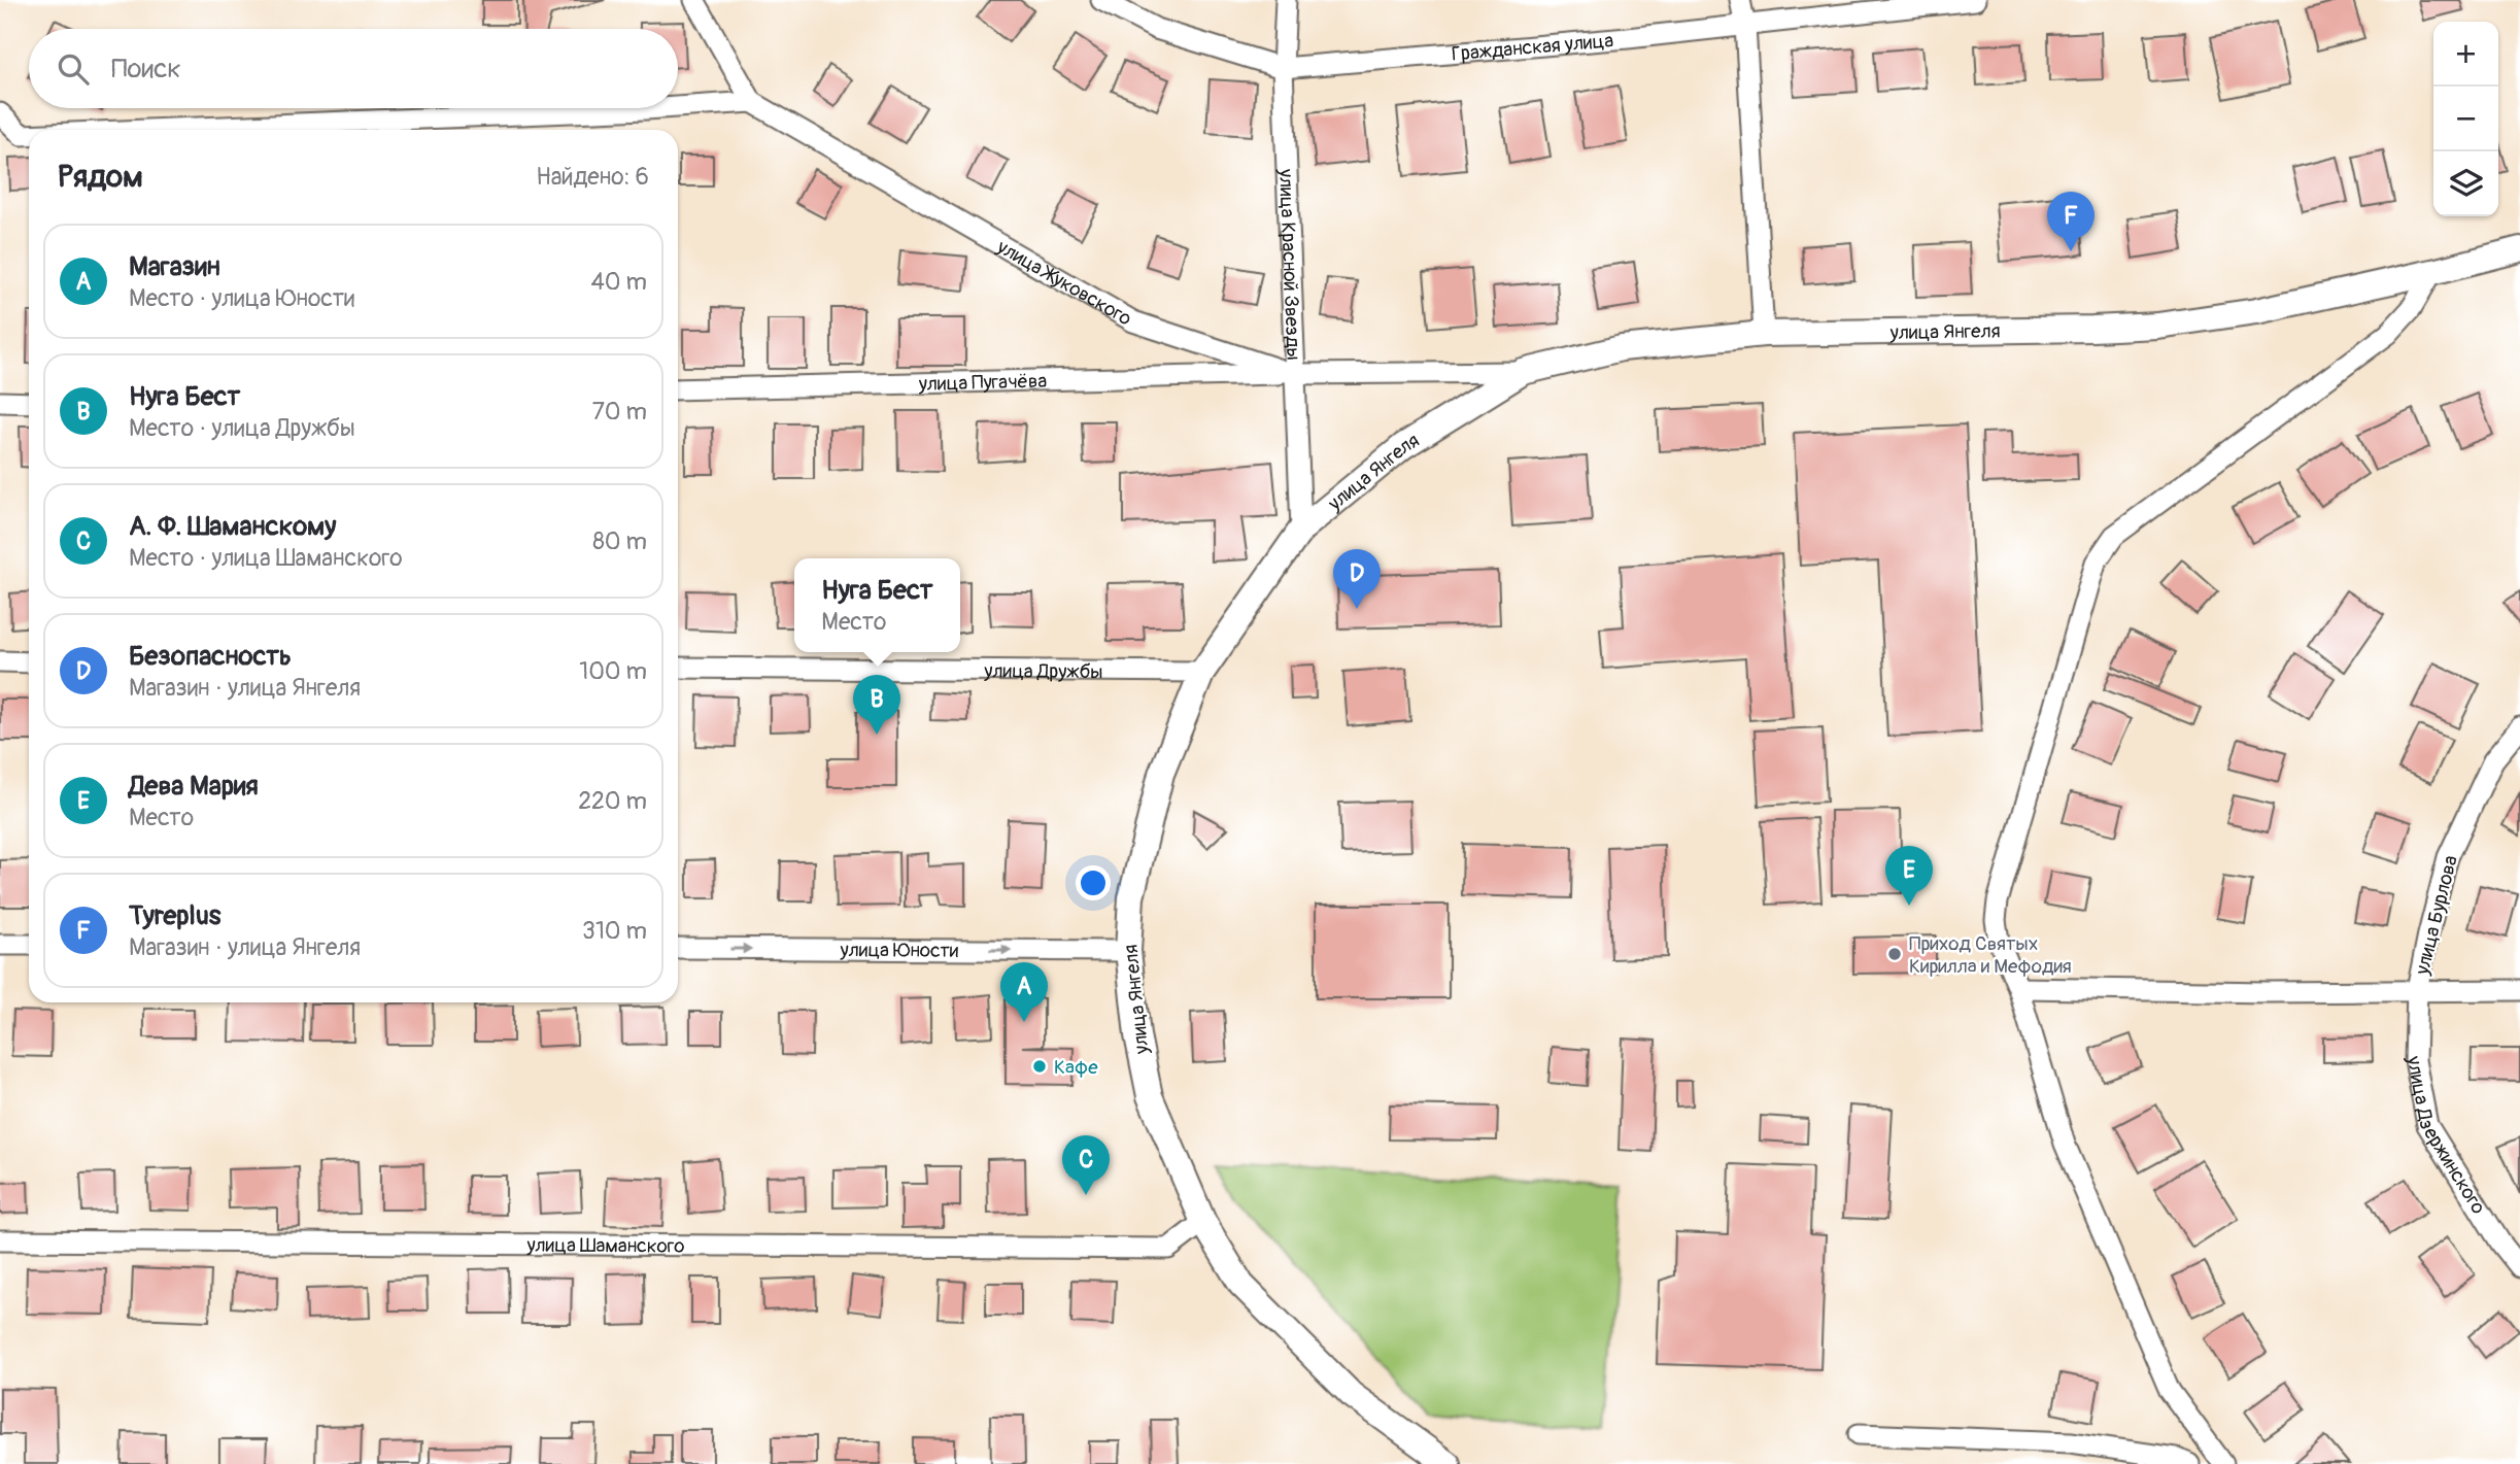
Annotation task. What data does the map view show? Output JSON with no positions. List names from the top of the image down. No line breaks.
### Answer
{"streets":{"street":["Гражданская улица","улица Красной Звезды","улица Жуковского","улица Янгеля","улица Пугачёва","улица Дружбы","улица Бурлова","улица Юности","улица Дзержинского","улица Шаманского"]},"crossings":[["Гражданская улица","улица Красной Звезды"],["улица Красной Звезды","улица Жуковского"],["улица Красной Звезды","улица Янгеля"],["улица Красной Звезды","улица Пугачёва"],["улица Жуковского","улица Янгеля"],["улица Жуковского","улица Пугачёва"],["улица Янгеля","улица Дружбы"],["улица Янгеля","улица Юности"],["улица Янгеля","улица Шаманского"],["улица Бурлова","улица Дзержинского"]],"one_way":["улица Юности"],"places":["Приход Святых Кирилла и Мефодия","Кафе"],"page":{"map_buttons":["+","−"],"search":"Поиск","heading":["Рядом","Найдено: 6"],"pins":["F","D","B","E","A","C"],"list":[{"mark":"A","name":"Магазин","note":"Место · улица Юности","value":"40 m"},{"mark":"B","name":"Нуга Бест","note":"Место · улица Дружбы","value":"70 m"},{"mark":"C","name":"А. Ф. Шаманскому","note":"Место · улица Шаманского","value":"80 m"},{"mark":"D","name":"Безопасность","note":"Магазин · улица Янгеля","value":"100 m"},{"mark":"E","name":"Дева Мария","note":"Место","value":"220 m"},{"mark":"F","name":"Tyreplus","note":"Магазин · улица Янгеля","value":"310 m"}],"popup":["Нуга Бест","Место"]}}
